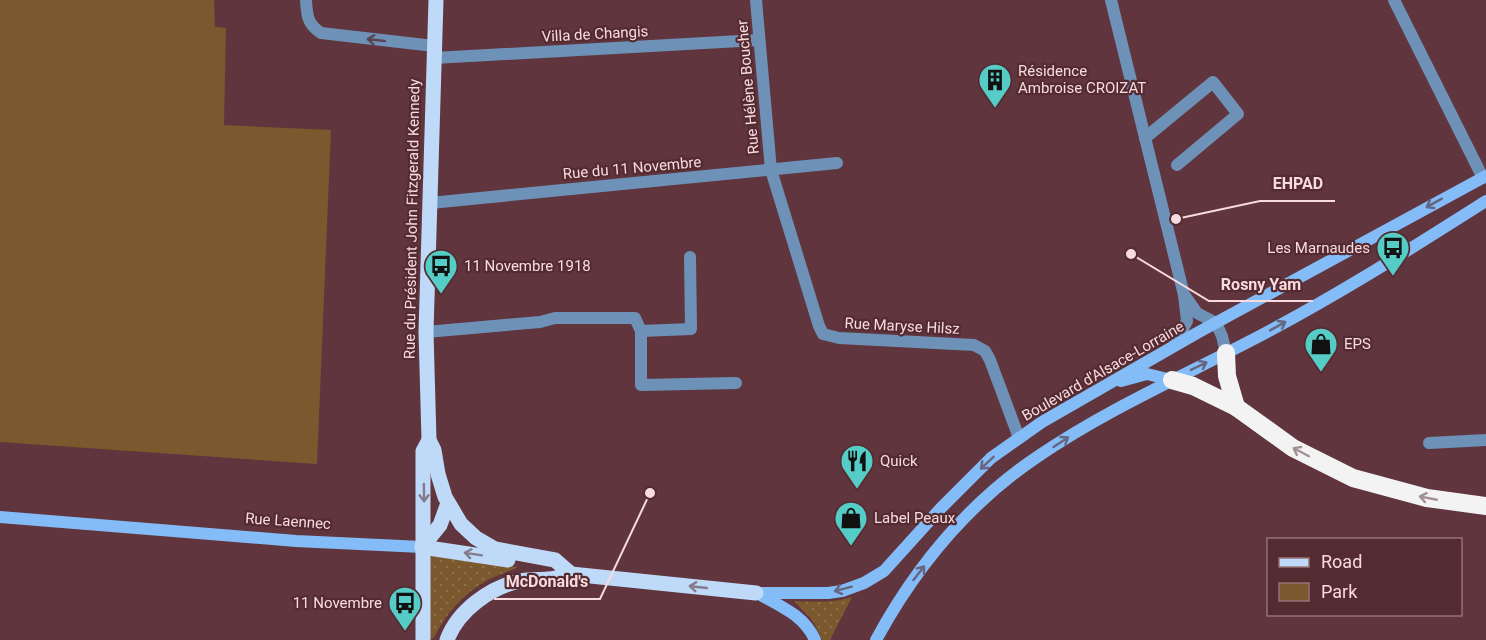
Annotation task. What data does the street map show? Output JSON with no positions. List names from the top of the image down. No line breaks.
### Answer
{"streets":{"main road":["Rue du Président John Fitzgerald Kennedy","Boulevard d'Alsace-Lorraine","Rue Laennec"],"street":["Villa de Changis","Rue Hélène Boucher","Rue du 11 Novembre","Rue Maryse Hilsz"]},"crossings":[["Villa de Changis","Rue Hélène Boucher"],["Villa de Changis","Rue du Président John Fitzgerald Kennedy"],["Rue Hélène Boucher","Rue du 11 Novembre"],["Rue Hélène Boucher","Rue Maryse Hilsz"],["Rue du 11 Novembre","Rue du Président John Fitzgerald Kennedy"],["Rue du 11 Novembre","Rue Maryse Hilsz"],["Rue du Président John Fitzgerald Kennedy","Rue Laennec"],["Rue Maryse Hilsz","Boulevard d'Alsace-Lorraine"],["Boulevard d'Alsace-Lorraine","Rue Laennec"]],"places":{"building":["Résidence Ambroise CROIZAT"],"other":["EHPAD","Rosny Yam","McDonald's"],"bus stop":["Les Marnaudes","11 Novembre 1918","11 Novembre"],"shop":["EPS","Label Peaux"],"restaurant":["Quick"]},"legend":["Road","Park"]}
